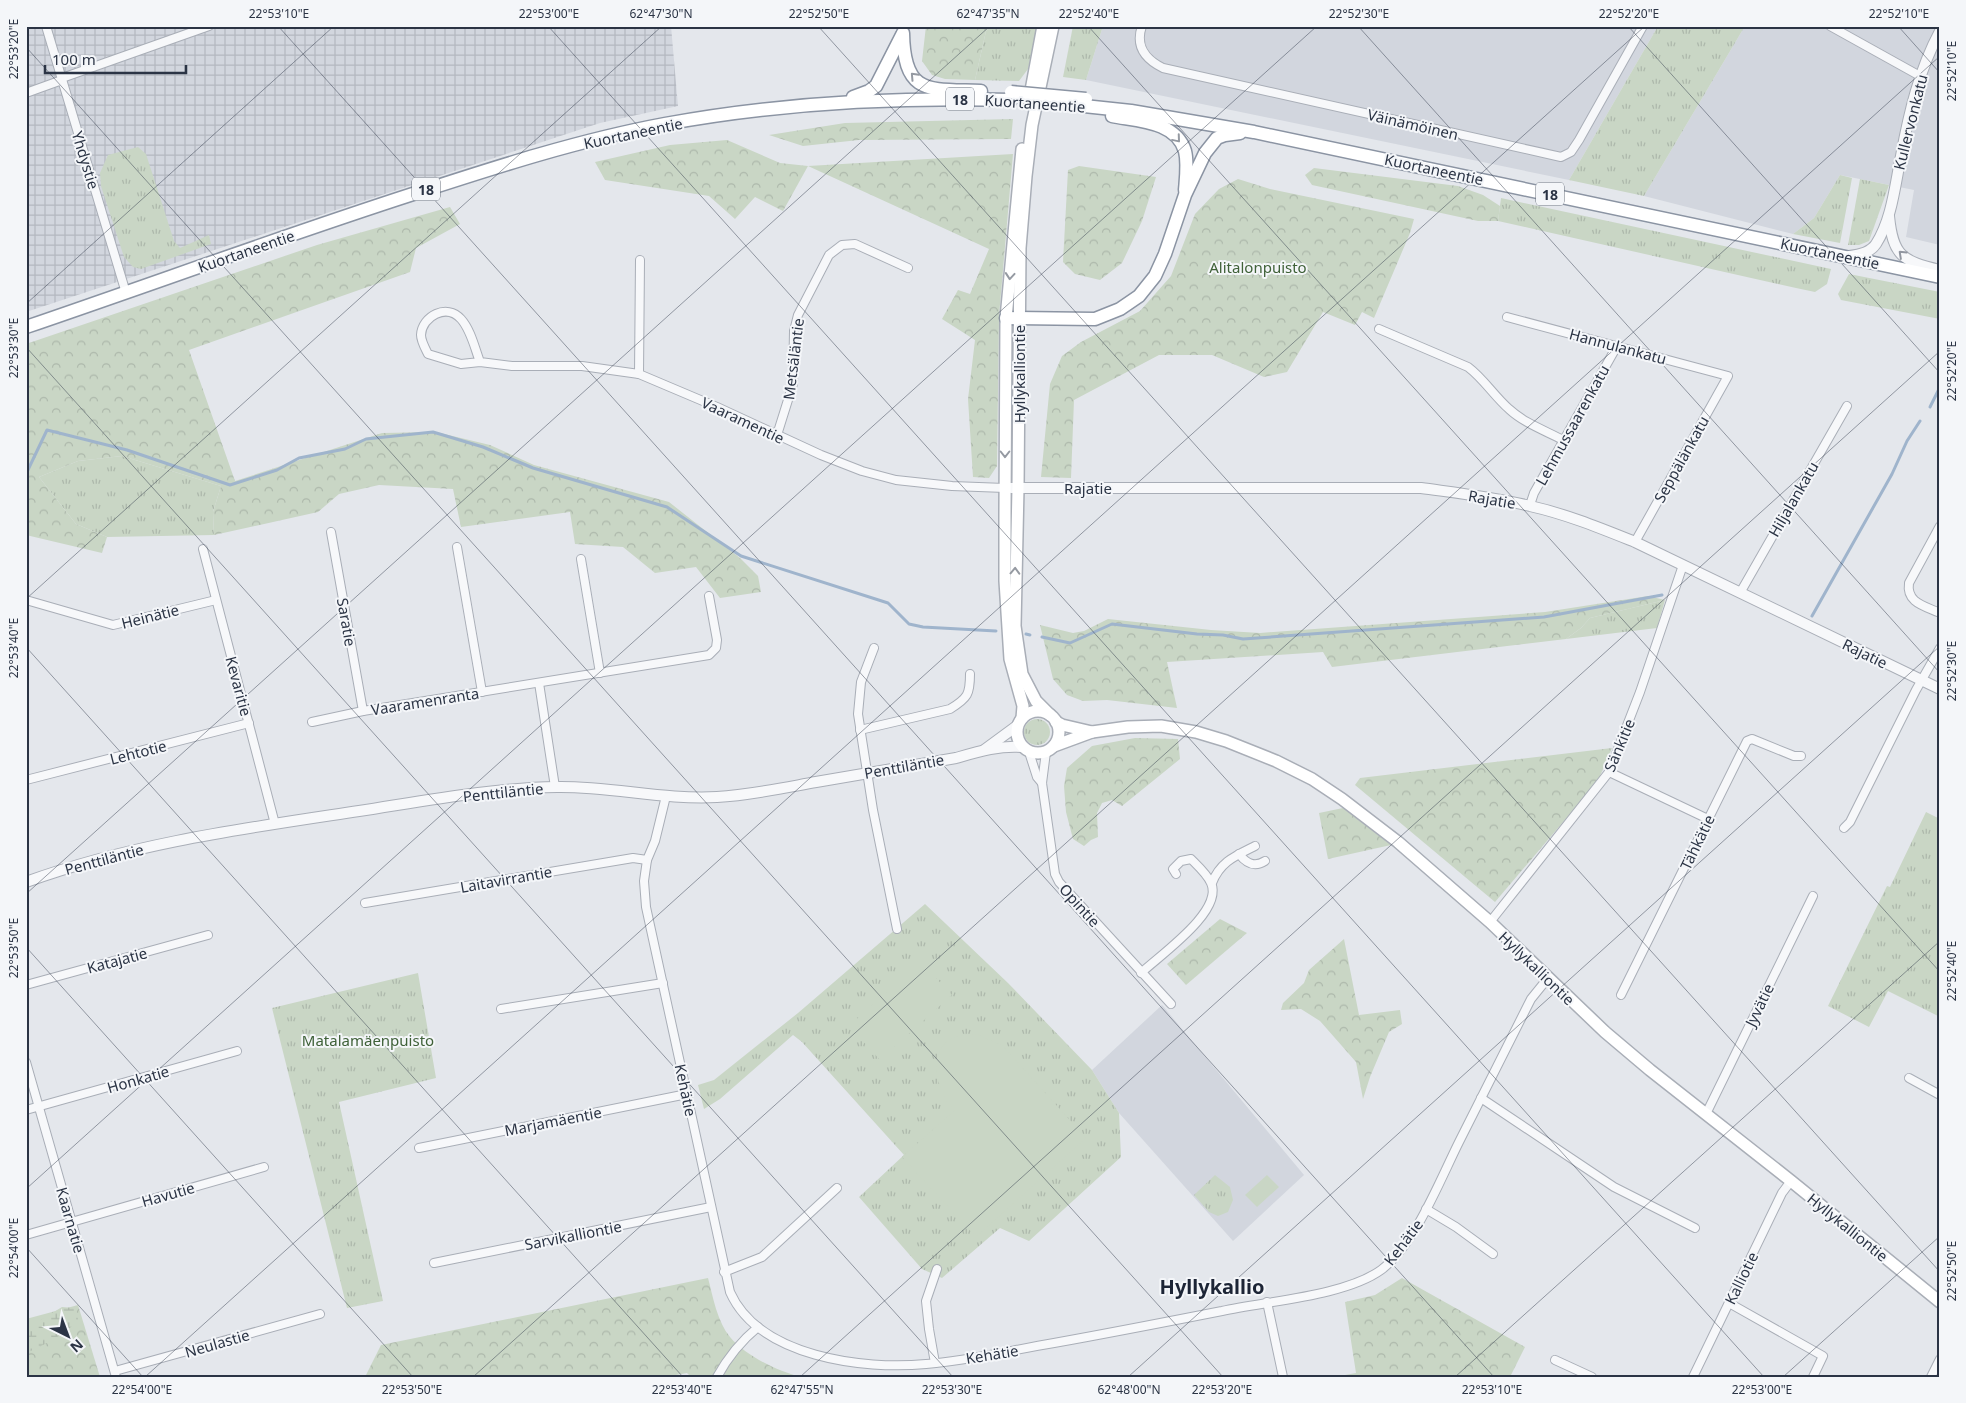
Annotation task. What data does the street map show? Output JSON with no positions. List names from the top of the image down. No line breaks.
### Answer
{"streets":{"highway":["18","Kuortaneentie"],"main road":["Hyllykalliontie"],"street":["Kullervonkatu","Väinämöinen","Yhdystie","Hannulankatu","Metsäläntie","Vaaramentie","Lehmussaarenkatu","Seppälänkatu","Rajatie","Hiljalankatu","Heinätie","Saratie","Kevaritie","Vaaramenranta","Sänkitie","Lehtotie","Penttiläntie","Tähkätie","Laitavirrantie","Opintie","Katajatie","Jyvätie","Honkatie","Kehätie","Marjamäentie","Havutie","Kaarnatie","Sarvikalliontie","Kalliotie","Neulastie"]},"crossings":[["Kuortaneentie","Kullervonkatu"],["Kuortaneentie","Yhdystie"],["Hannulankatu","Lehmussaarenkatu"],["Hannulankatu","Seppälänkatu"],["Metsäläntie","Vaaramentie"],["Hyllykalliontie","Vaaramentie"],["Hyllykalliontie","Rajatie"],["Hyllykalliontie","Sänkitie"],["Hyllykalliontie","Penttiläntie"],["Hyllykalliontie","Opintie"],["Hyllykalliontie","Jyvätie"],["Hyllykalliontie","Kehätie"],["Hyllykalliontie","Kalliotie"],["Vaaramentie","Rajatie"],["Lehmussaarenkatu","Rajatie"],["Seppälänkatu","Rajatie"],["Rajatie","Hiljalankatu"],["Rajatie","Sänkitie"],["Heinätie","Kevaritie"],["Saratie","Vaaramenranta"],["Kevaritie","Lehtotie"],["Kevaritie","Penttiläntie"],["Penttiläntie","Opintie"],["Penttiläntie","Kehätie"],["Laitavirrantie","Kehätie"],["Honkatie","Kaarnatie"],["Kehätie","Marjamäentie"],["Kehätie","Sarvikalliontie"],["Havutie","Kaarnatie"],["Kaarnatie","Neulastie"]],"districts":["Hyllykallio"],"parks":["Alitalonpuisto","Matalamäenpuisto"],"scale_bar":"100 m","north":"bottom right","coordinates":["22°53'10\"E","22°53'00\"E","62°47'30\"N","22°52'50\"E","62°47'35\"N","22°52'40\"E","22°52'30\"E","22°52'20\"E","22°52'10\"E","22°53'20\"E","22°53'30\"E","22°53'40\"E","22°53'50\"E","22°54'00\"E","62°47'55\"N","62°48'00\"N"]}
